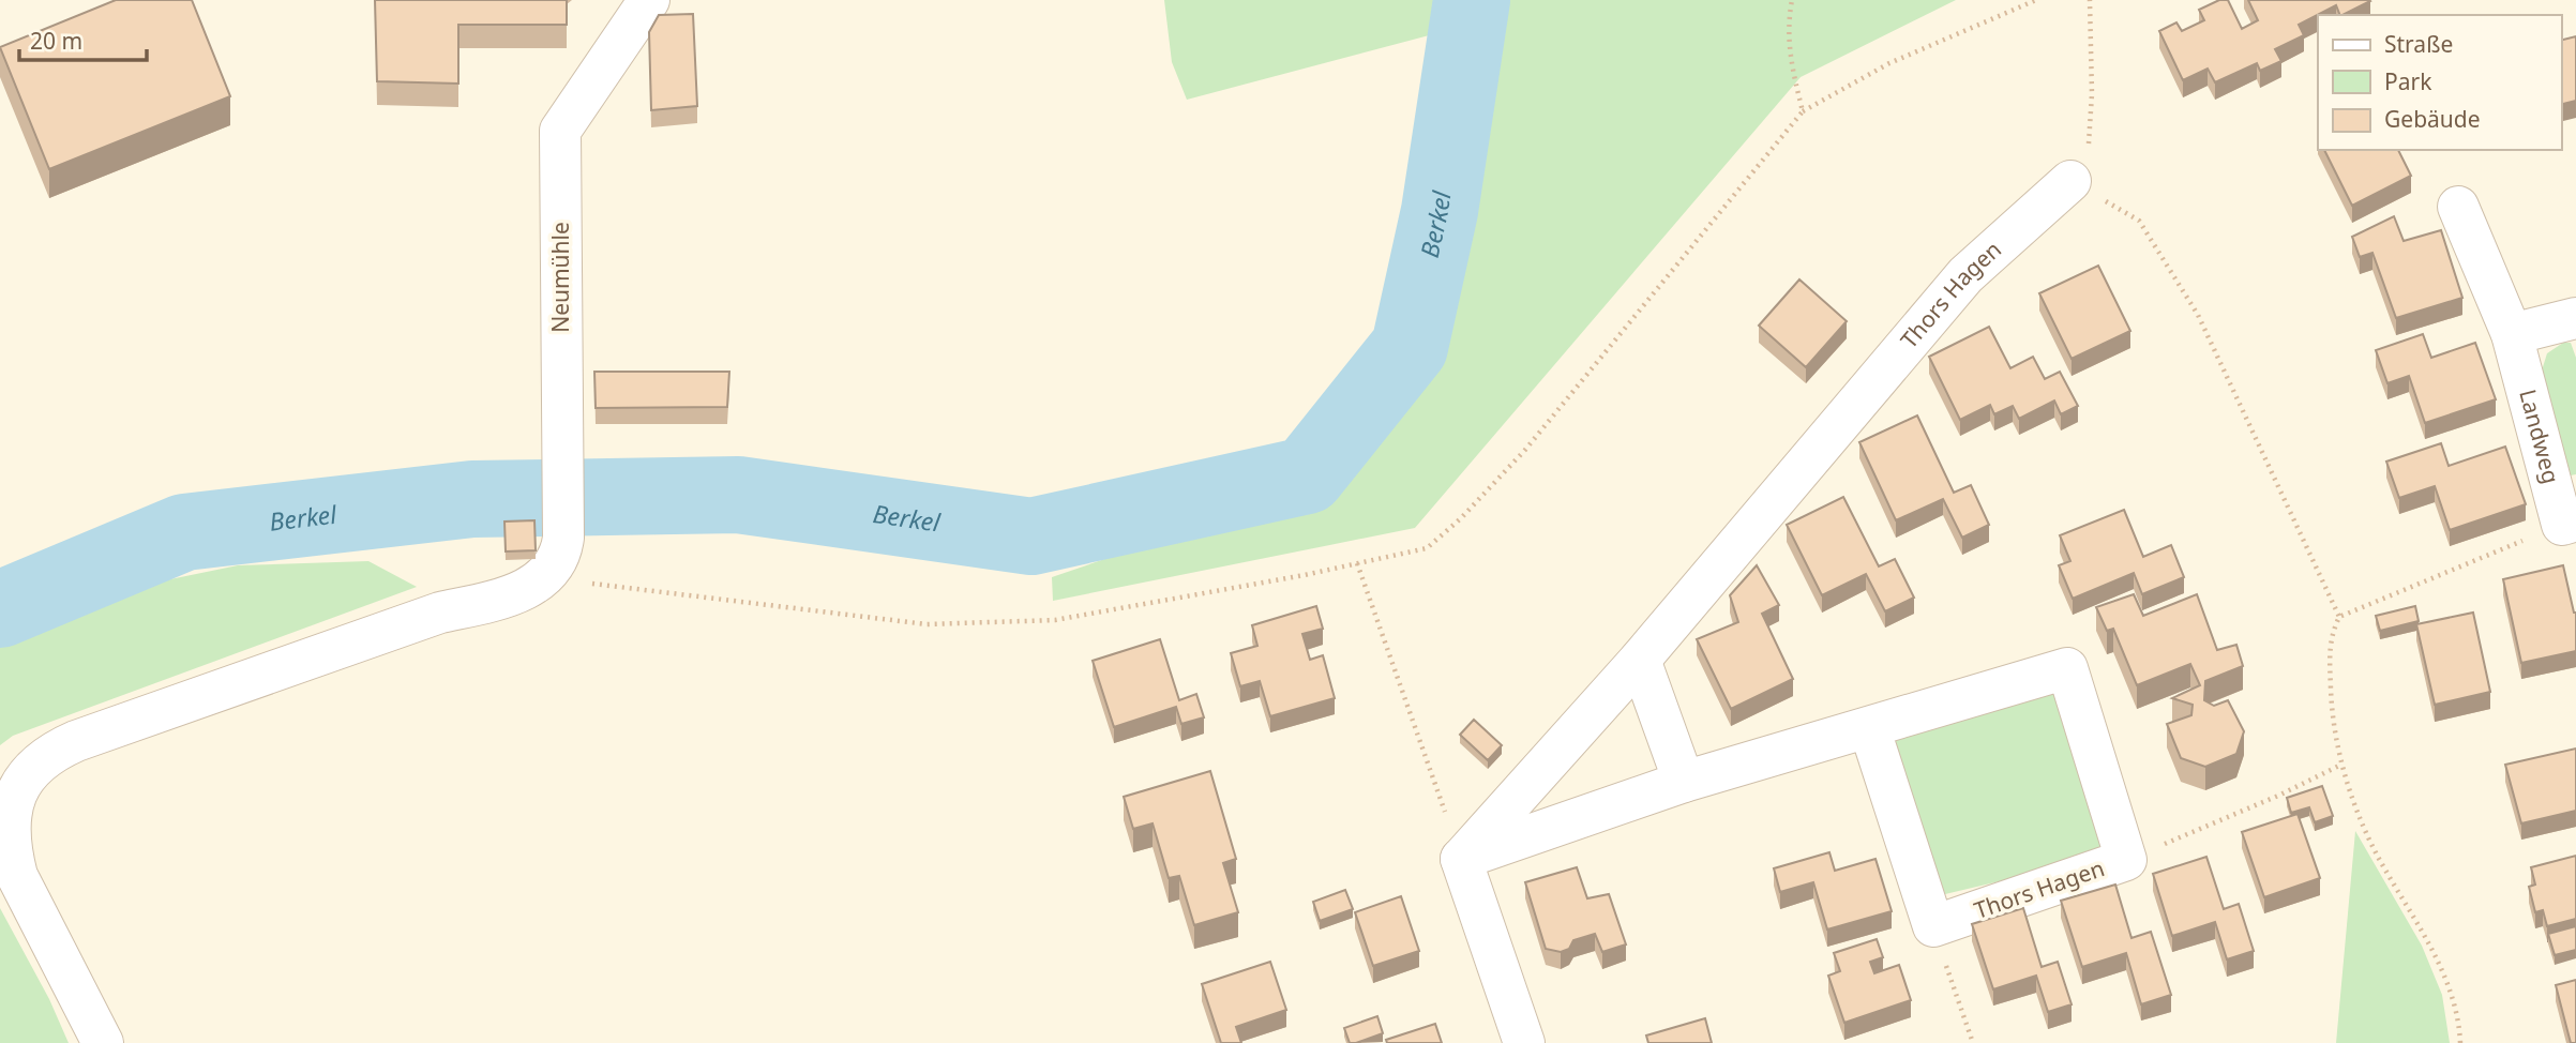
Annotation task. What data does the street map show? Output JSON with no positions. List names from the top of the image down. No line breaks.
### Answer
{"streets":{"street":["Neumühle","Thors Hagen","Landweg"]},"water":["Berkel"],"legend":["Straße","Park","Gebäude"],"scale_bar":"20 m"}
